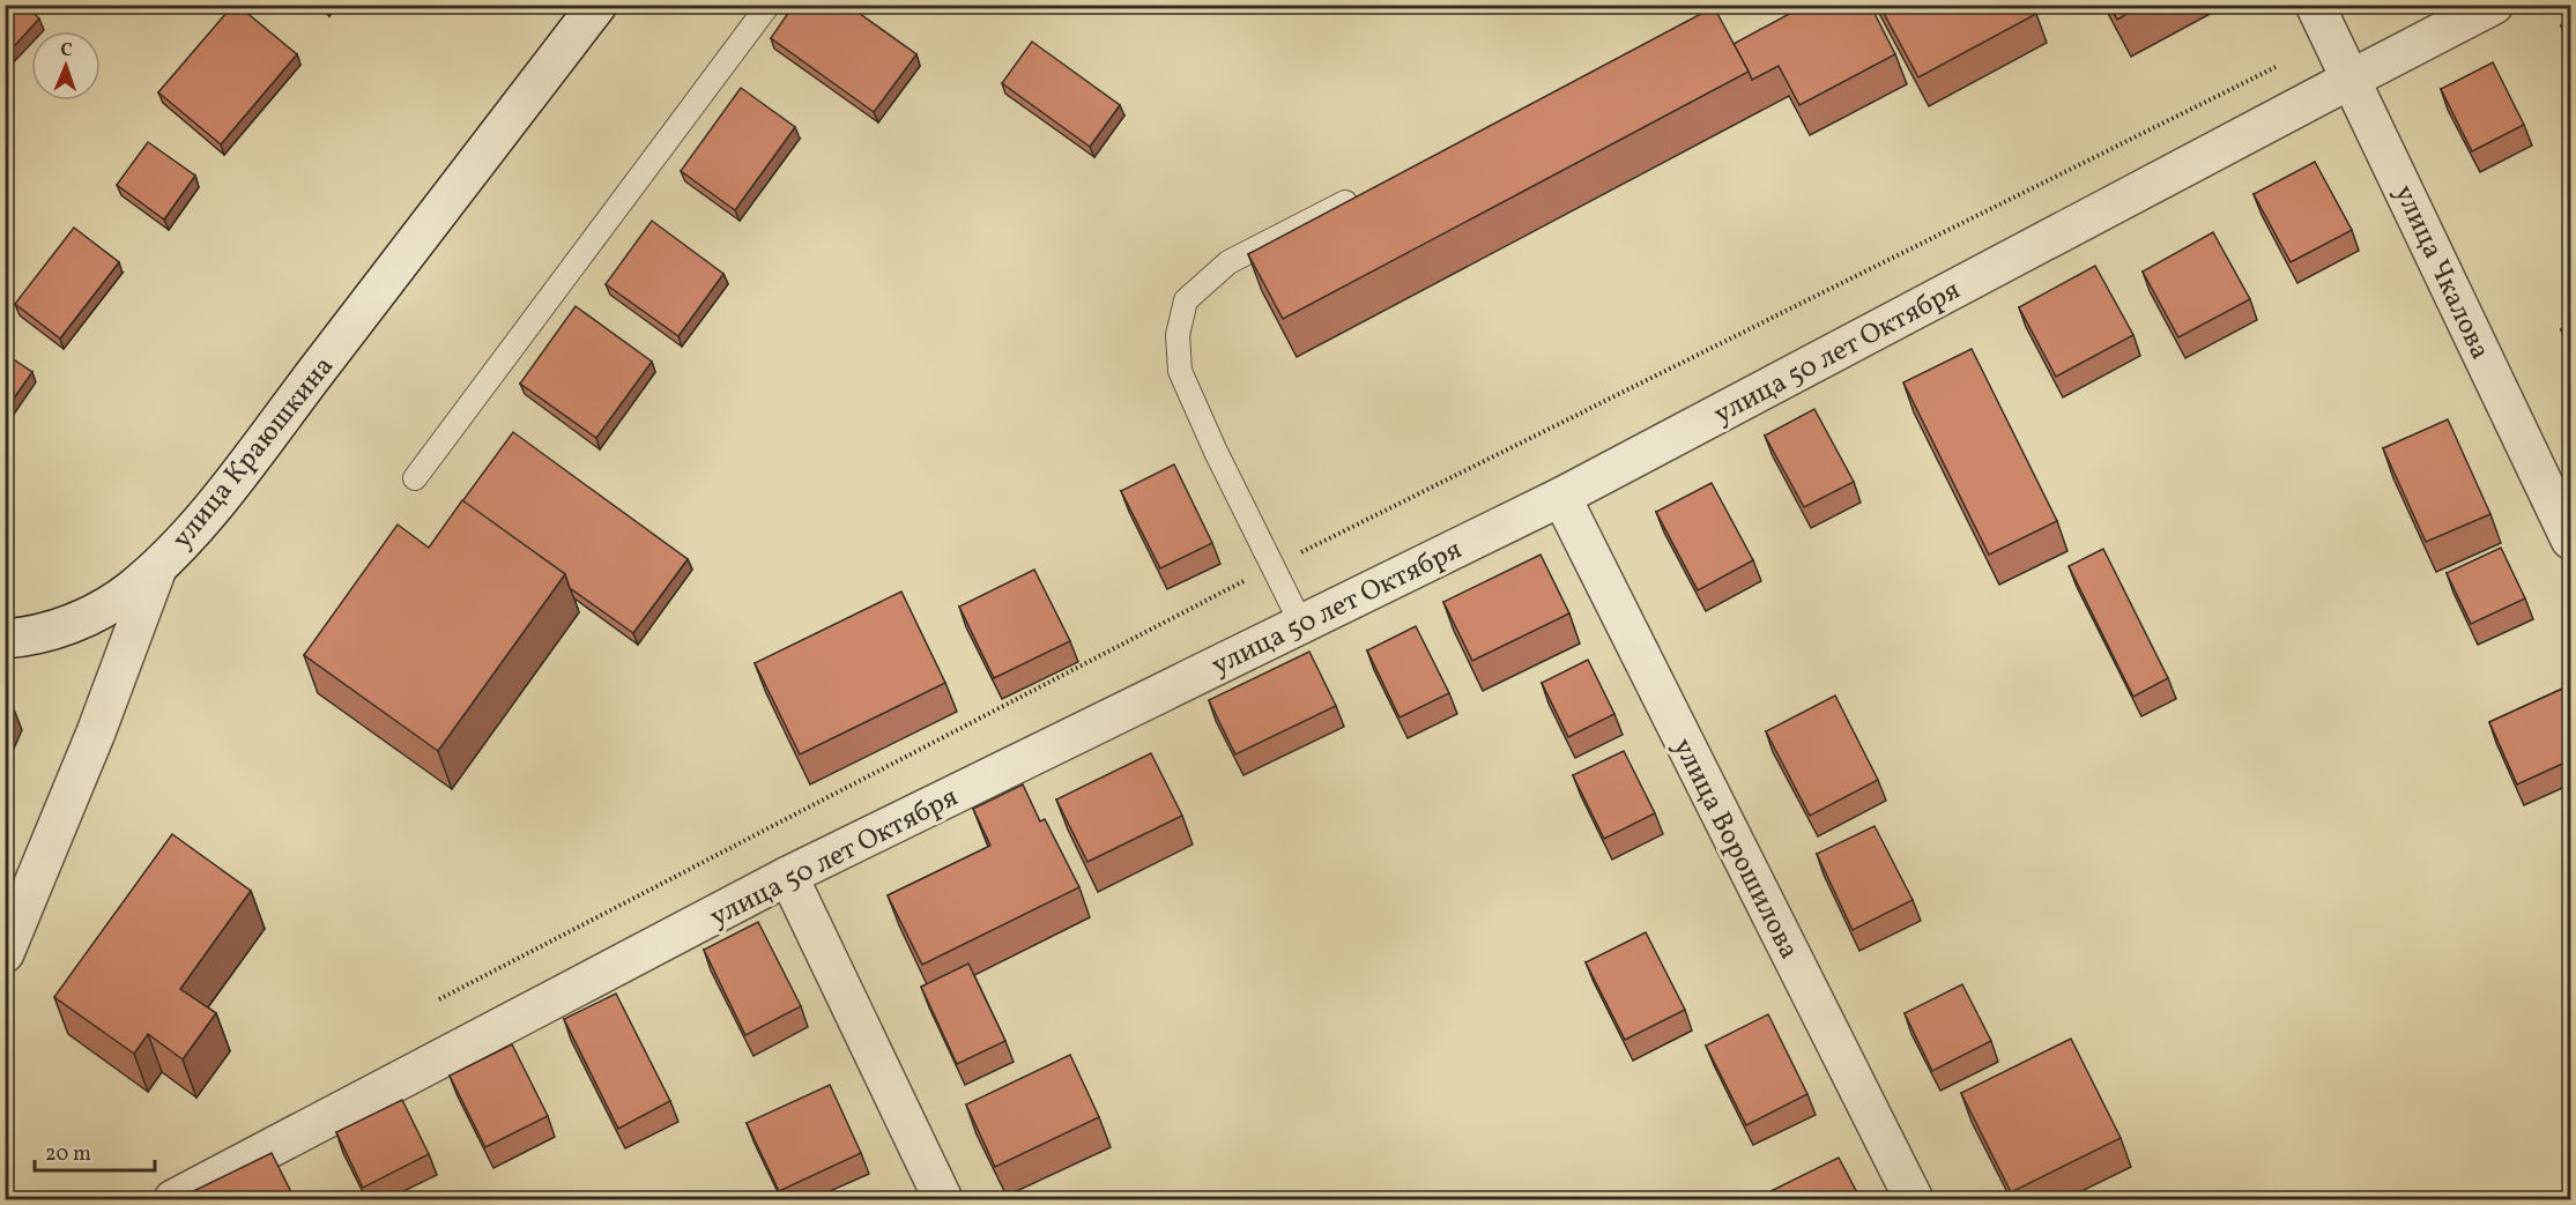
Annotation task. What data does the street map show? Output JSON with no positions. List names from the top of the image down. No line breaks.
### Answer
{"streets":{"street":["улица Чкалова","улица 50 лет Октября","улица Краюшкина","улица Ворошилова"]},"crossings":[["улица Чкалова","улица 50 лет Октября"],["улица 50 лет Октября","улица Ворошилова"]],"scale_bar":"20 m","north":"top"}
